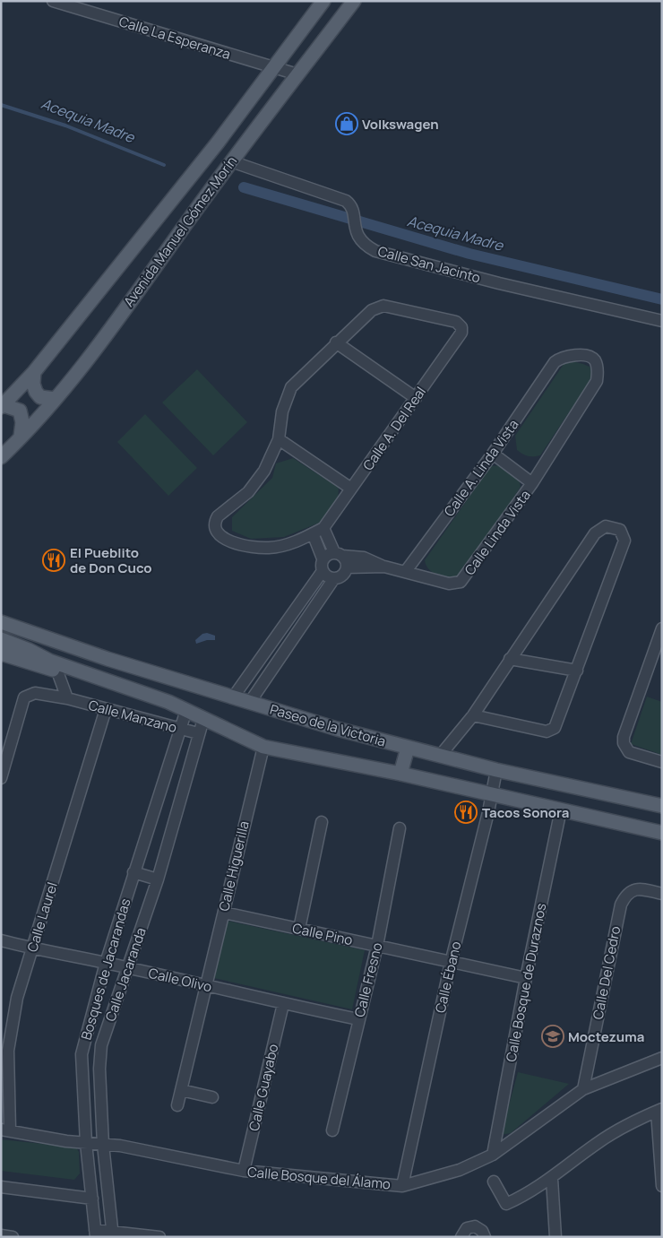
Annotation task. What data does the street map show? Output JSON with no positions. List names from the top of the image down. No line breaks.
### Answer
{"streets":{"main road":["Avenida Manuel Gómez Morín","Paseo de la Victoria"],"street":["Calle La Esperanza","Calle San Jacinto","Calle A. Del Real","Calle A. Linda Vista","Calle Linda Vista","Calle Manzano","Calle Higuerilla","Calle Laurel","Calle Pino","Bosques de Jacarandas","Calle Del Cedro","Calle Jacaranda","Calle Ébano","Calle Olivo","Calle Fresno","Calle Bosque de Duraznos","Calle Guayabo","Calle Bosque del Álamo"]},"crossings":[["Calle La Esperanza","Avenida Manuel Gómez Morín"],["Avenida Manuel Gómez Morín","Calle San Jacinto"],["Calle A. Linda Vista","Calle Linda Vista"],["Calle Manzano","Calle Laurel"],["Calle Manzano","Bosques de Jacarandas"],["Calle Manzano","Calle Jacaranda"],["Paseo de la Victoria","Calle Ébano"],["Calle Higuerilla","Calle Pino"],["Calle Higuerilla","Calle Olivo"],["Calle Laurel","Calle Olivo"],["Calle Laurel","Calle Bosque del Álamo"],["Calle Pino","Calle Ébano"],["Calle Pino","Calle Fresno"],["Calle Pino","Calle Bosque de Duraznos"],["Bosques de Jacarandas","Calle Olivo"],["Bosques de Jacarandas","Calle Bosque del Álamo"],["Calle Del Cedro","Calle Bosque del Álamo"],["Calle Jacaranda","Calle Olivo"],["Calle Jacaranda","Calle Bosque del Álamo"],["Calle Ébano","Calle Bosque del Álamo"],["Calle Olivo","Calle Fresno"],["Calle Olivo","Calle Guayabo"],["Calle Bosque de Duraznos","Calle Bosque del Álamo"],["Calle Guayabo","Calle Bosque del Álamo"]],"water":["Acequia Madre"],"places":{"shop":["Volkswagen"],"restaurant":["El Pueblito de Don Cuco","Tacos Sonora"],"school or university":["Moctezuma"]}}
